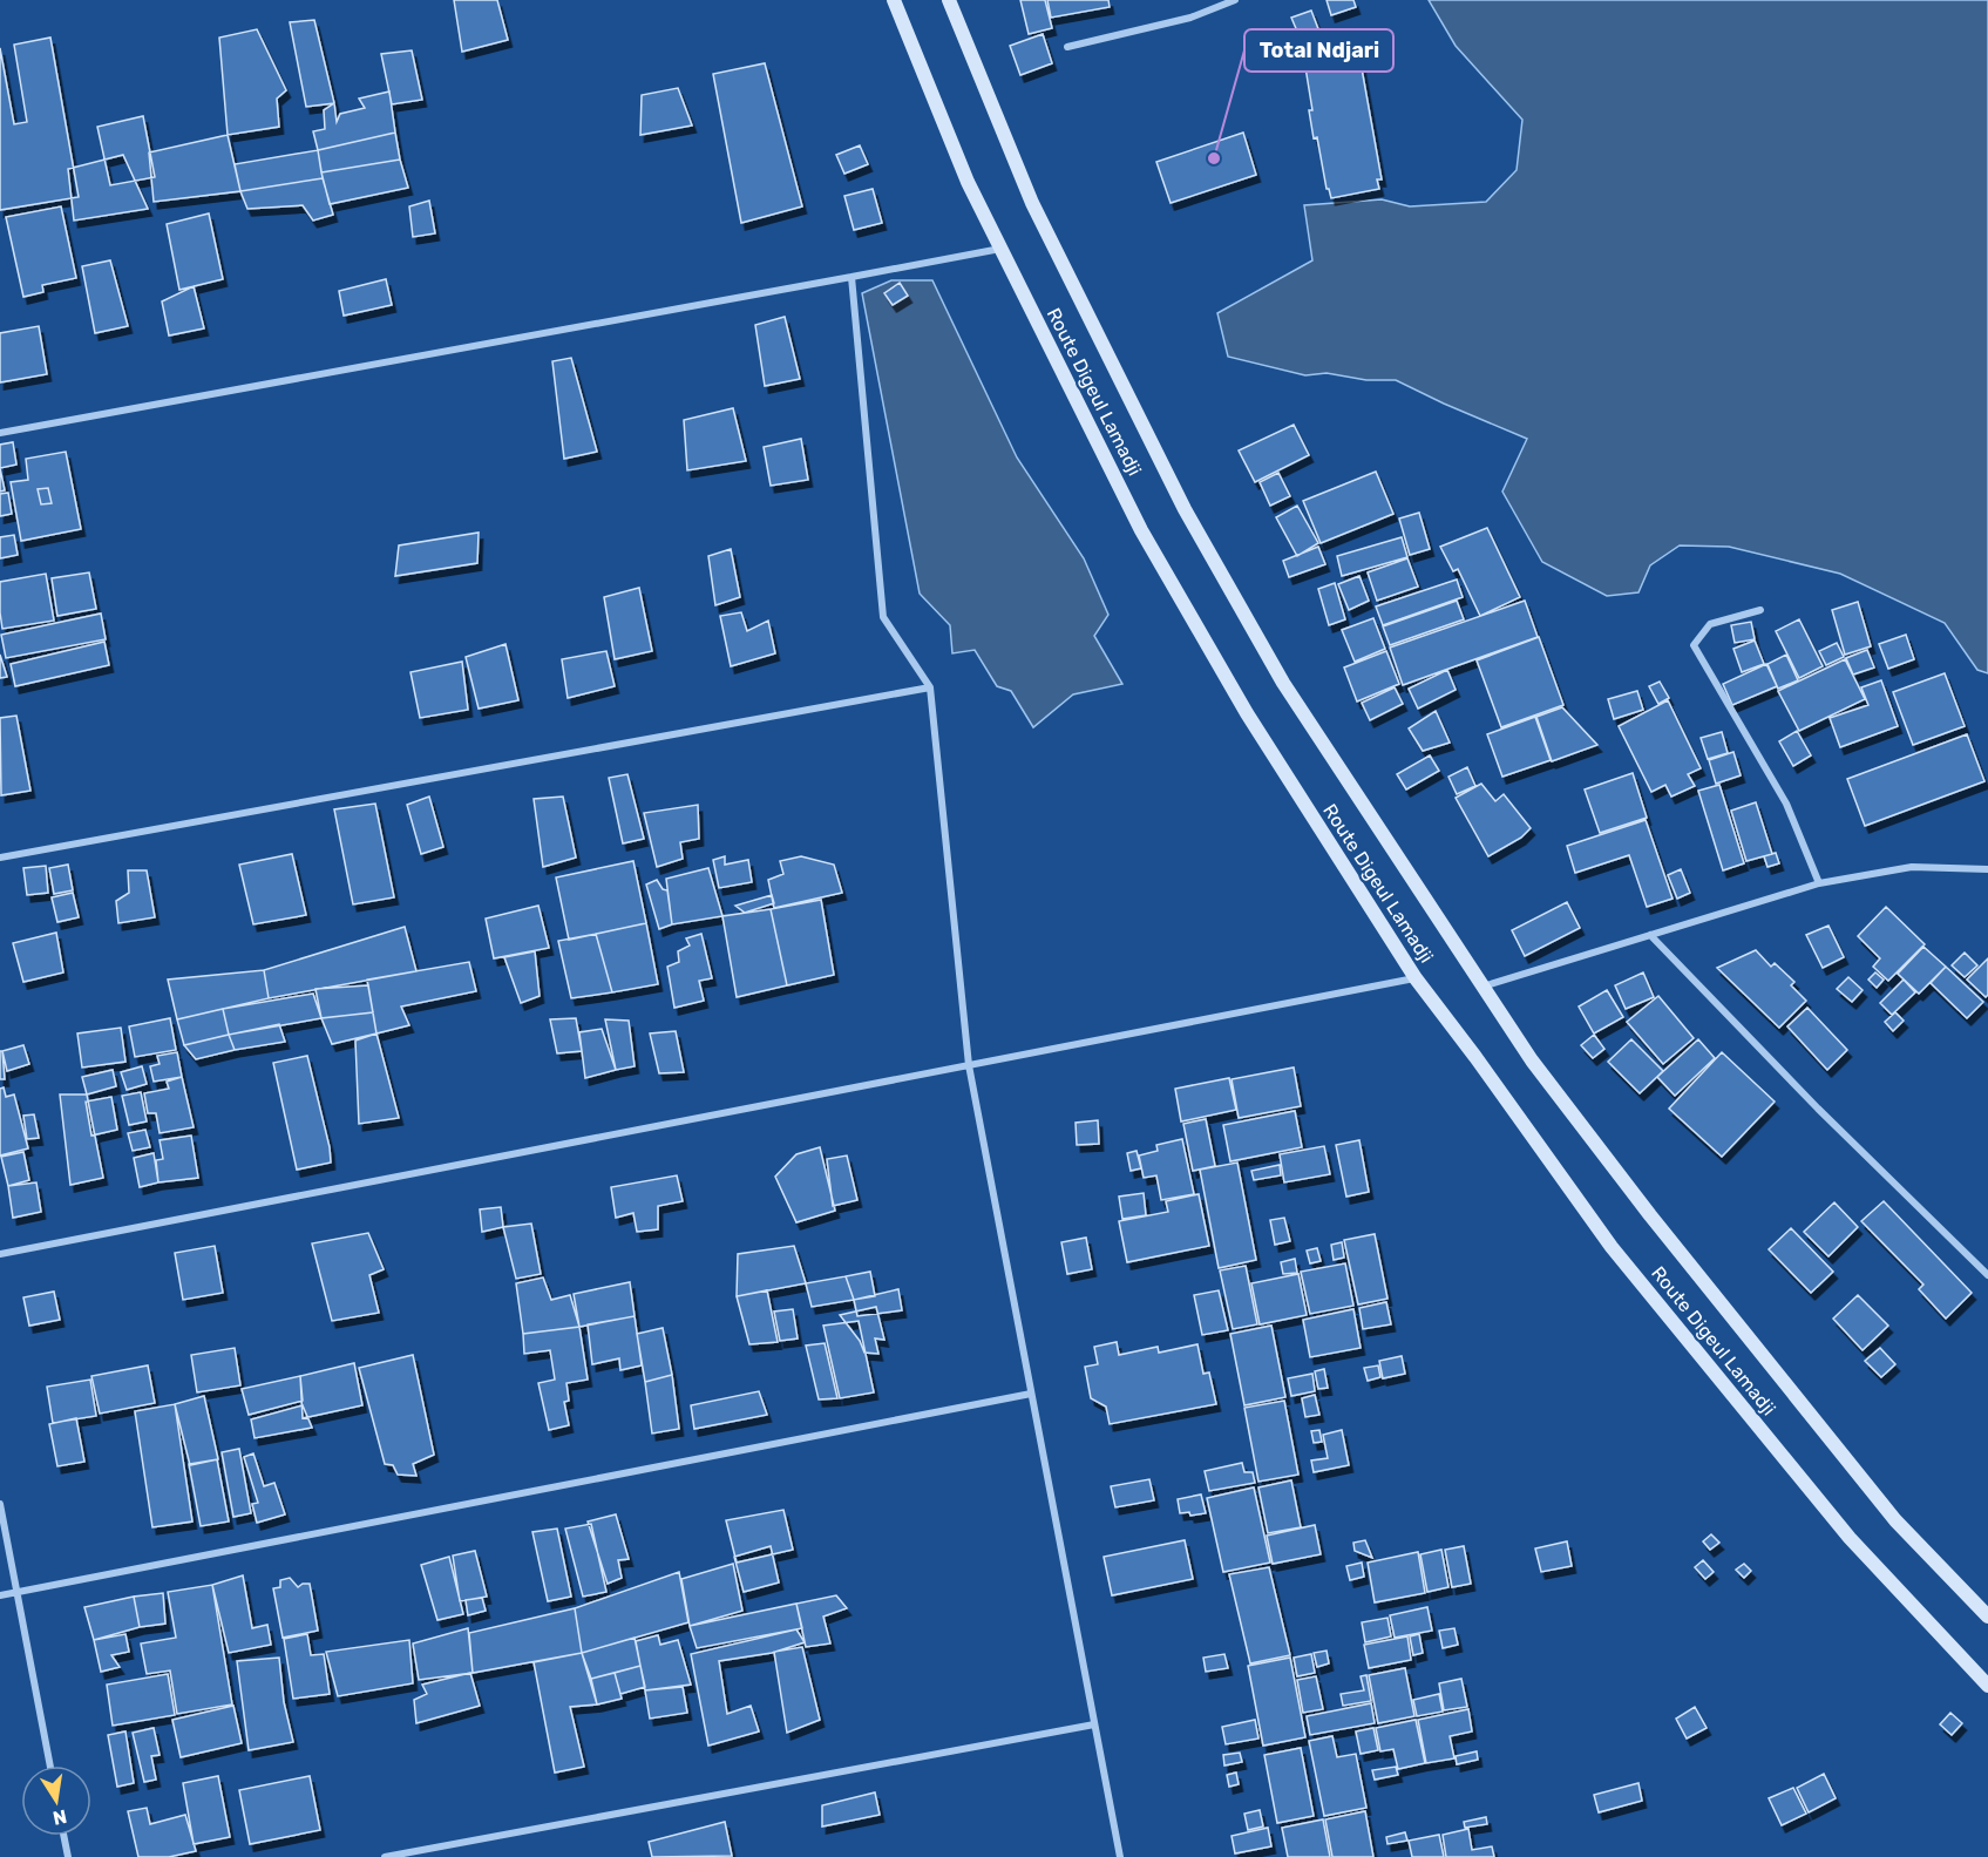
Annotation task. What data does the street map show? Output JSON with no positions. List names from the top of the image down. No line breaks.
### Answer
{"streets":{"main road":["Route Digeul Lamadji"]},"places":["Total Ndjari"],"north":"bottom"}
